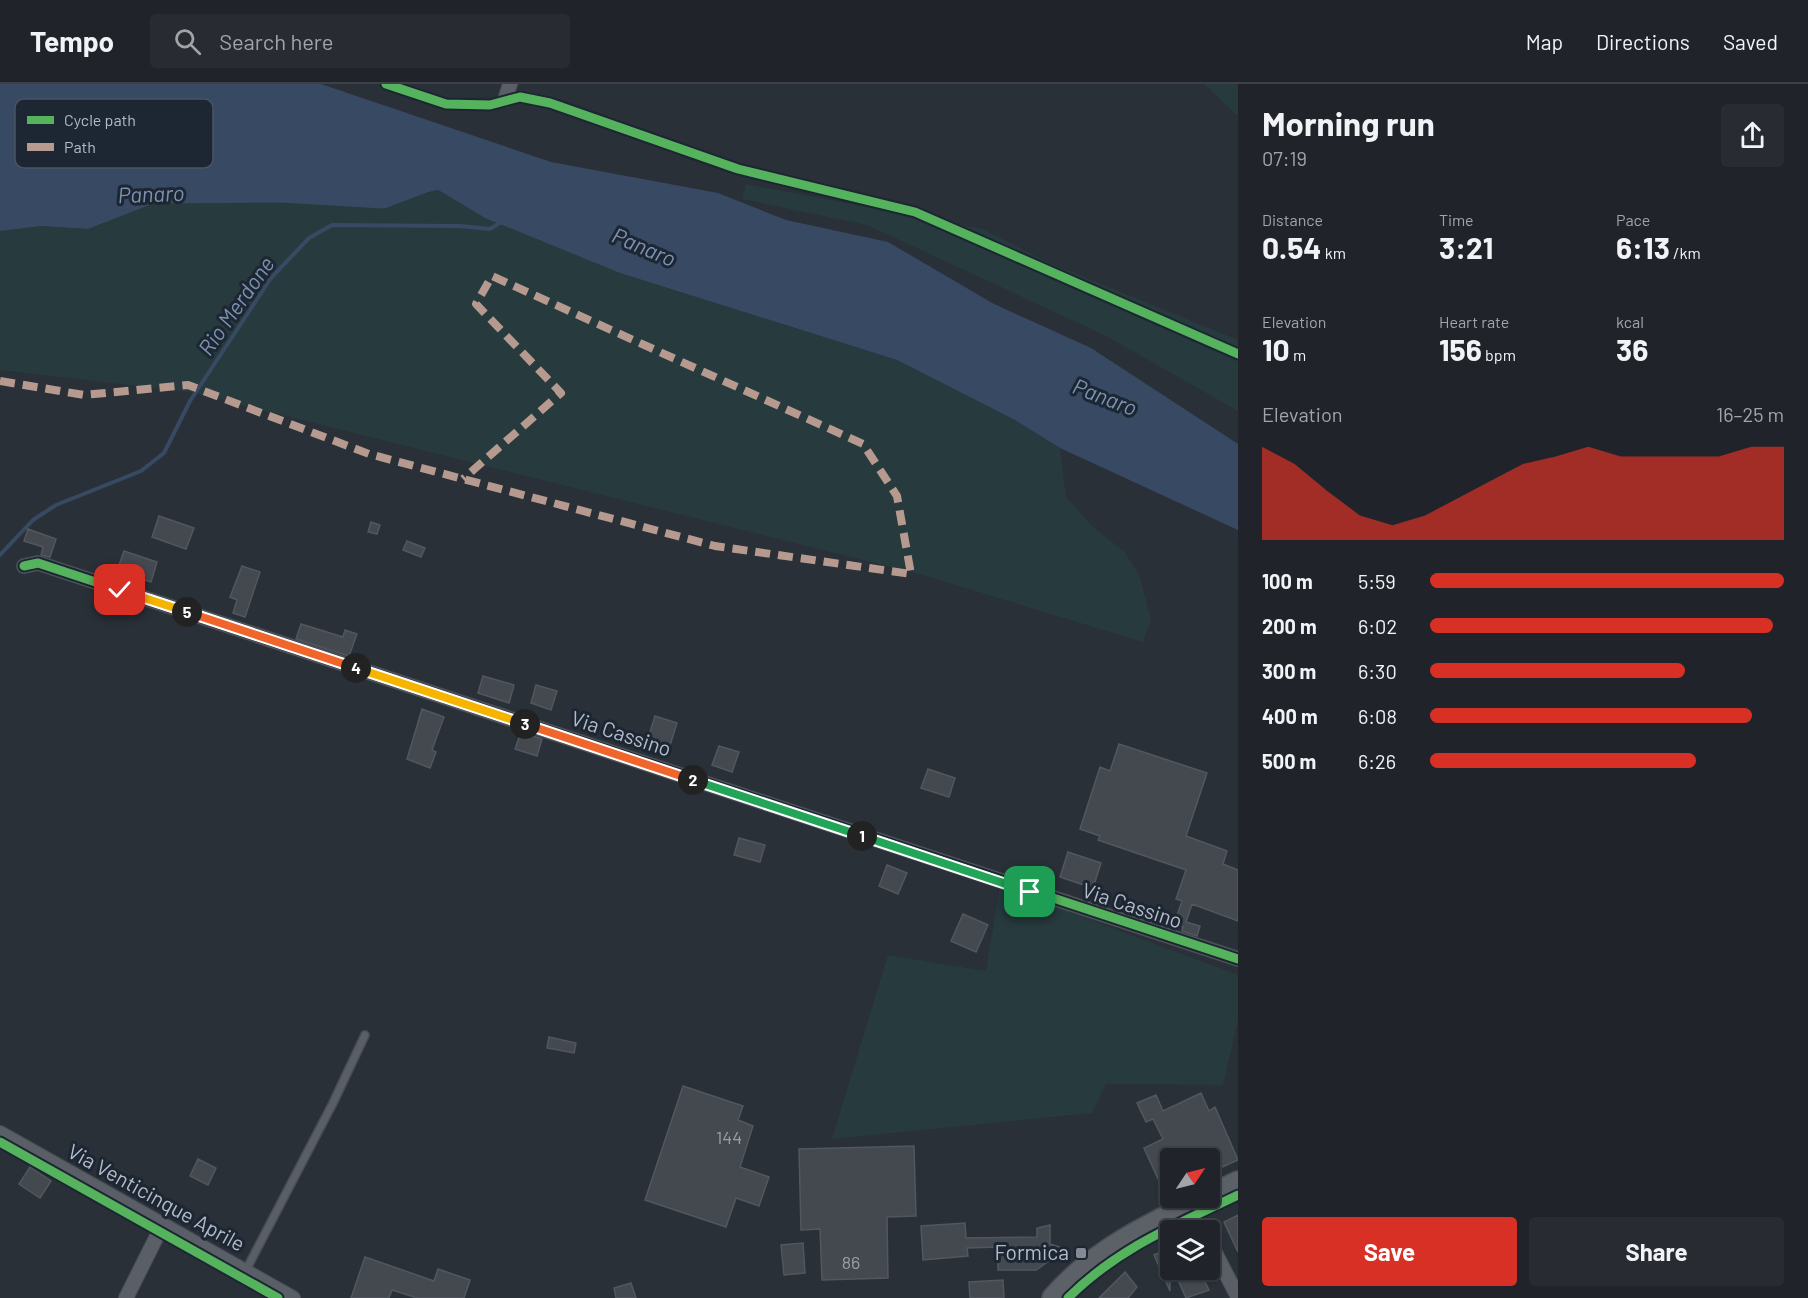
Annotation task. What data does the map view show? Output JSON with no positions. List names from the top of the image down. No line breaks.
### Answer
{"streets":{"street":["Via Cassino","Via Venticinque Aprile"]},"water":["Panaro","Rio Merdone"],"places":{"transit":["Formica"]},"house_numbers":["144","86"],"legend":["Cycle path","Path"],"north":"top right","page":{"header":"Tempo","search":"Search here","nav":["Map","Directions","Saved"],"heading":["Morning run","07:19"],"stats":[["Distance","0.54 km"],["Time","3:21"],["Pace","6:13 /km"],["Elevation","10 m"],["Heart rate","156 bpm"],["kcal","36"]],"chart":["Elevation","16–25 m"],"list":[{"name":"100 m","note":"5:59"},{"name":"200 m","note":"6:02"},{"name":"300 m","note":"6:30"},{"name":"400 m","note":"6:08"},{"name":"500 m","note":"6:26"}],"pins":["5","4","3","2","1"],"buttons":["Save","Share"]}}
